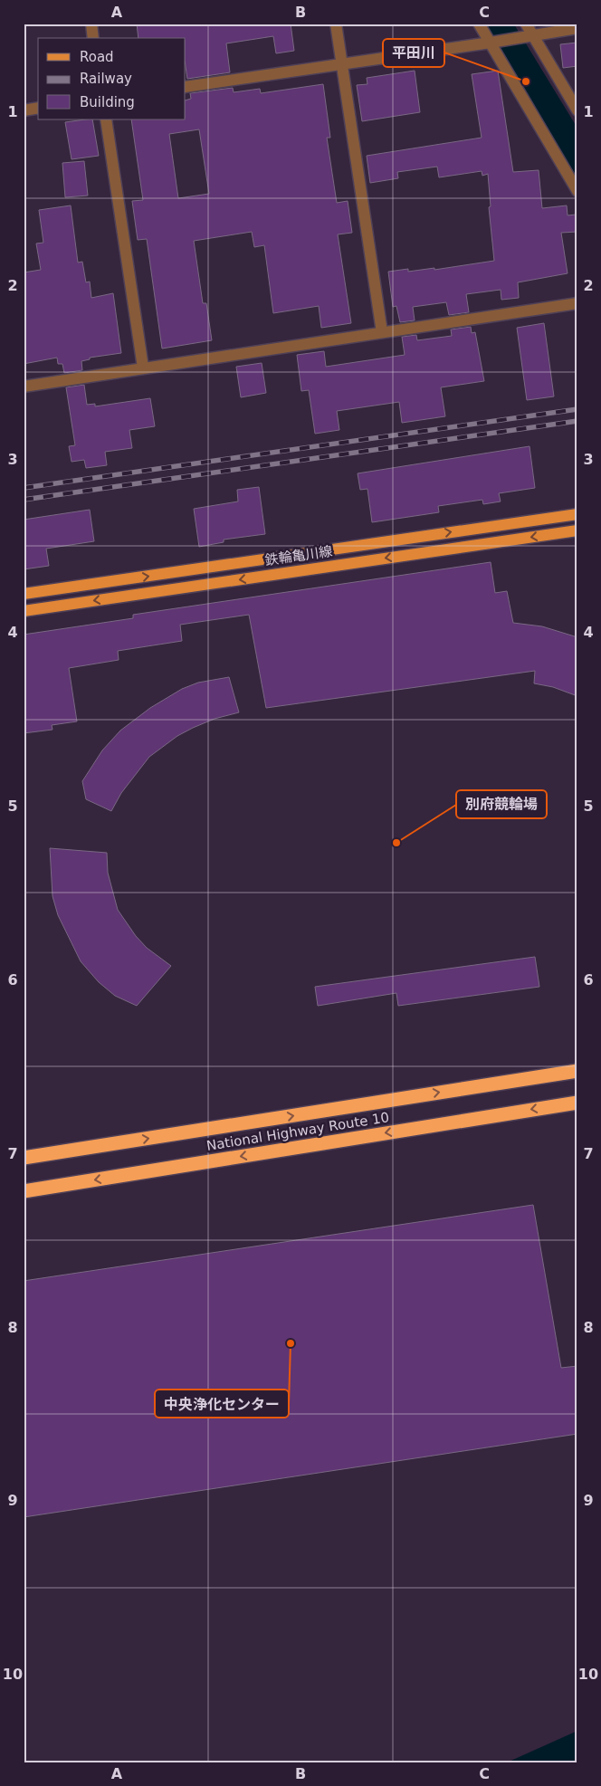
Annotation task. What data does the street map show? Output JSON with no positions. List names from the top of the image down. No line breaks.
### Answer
{"streets":{"highway":["National Highway Route 10"],"main road":["鉄輪亀川線"]},"places":["平田川","別府競輪場","中央浄化センター"],"legend":["Road","Railway","Building"],"grid":{"columns":["A","B","C"],"rows":["1","2","3","4","5","6","7","8","9","10"]}}
